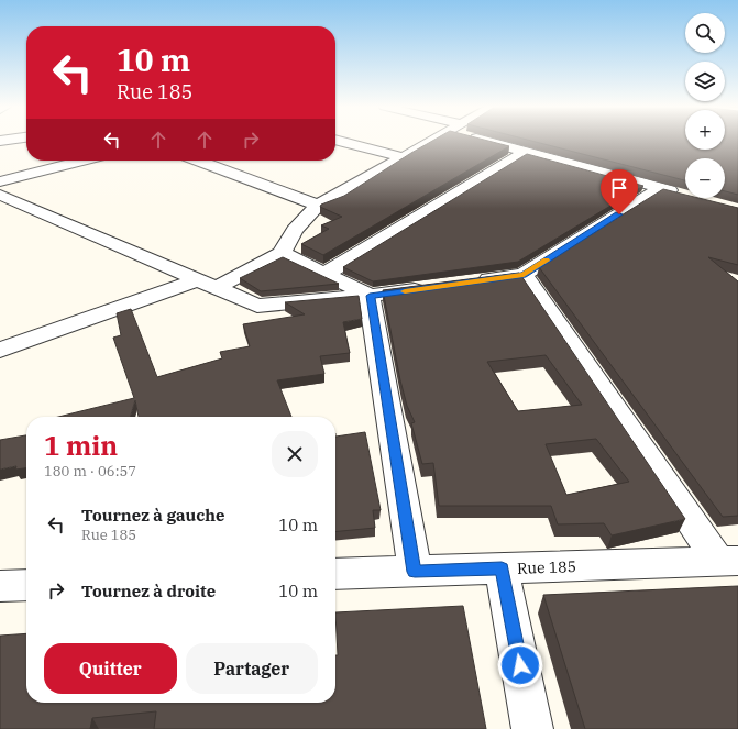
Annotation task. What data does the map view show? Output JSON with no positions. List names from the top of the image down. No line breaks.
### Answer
{"streets":{"street":["Rue 185"]},"page":{"map_buttons":["+","−"],"turn":["10 m","Rue 185"],"heading":["1 min","180 m · 06:57"],"list":[{"name":"Tournez à gauche","note":"Rue 185","value":"10 m"},{"name":"Tournez à droite","value":"10 m"}],"buttons":["Quitter","Partager"]}}
